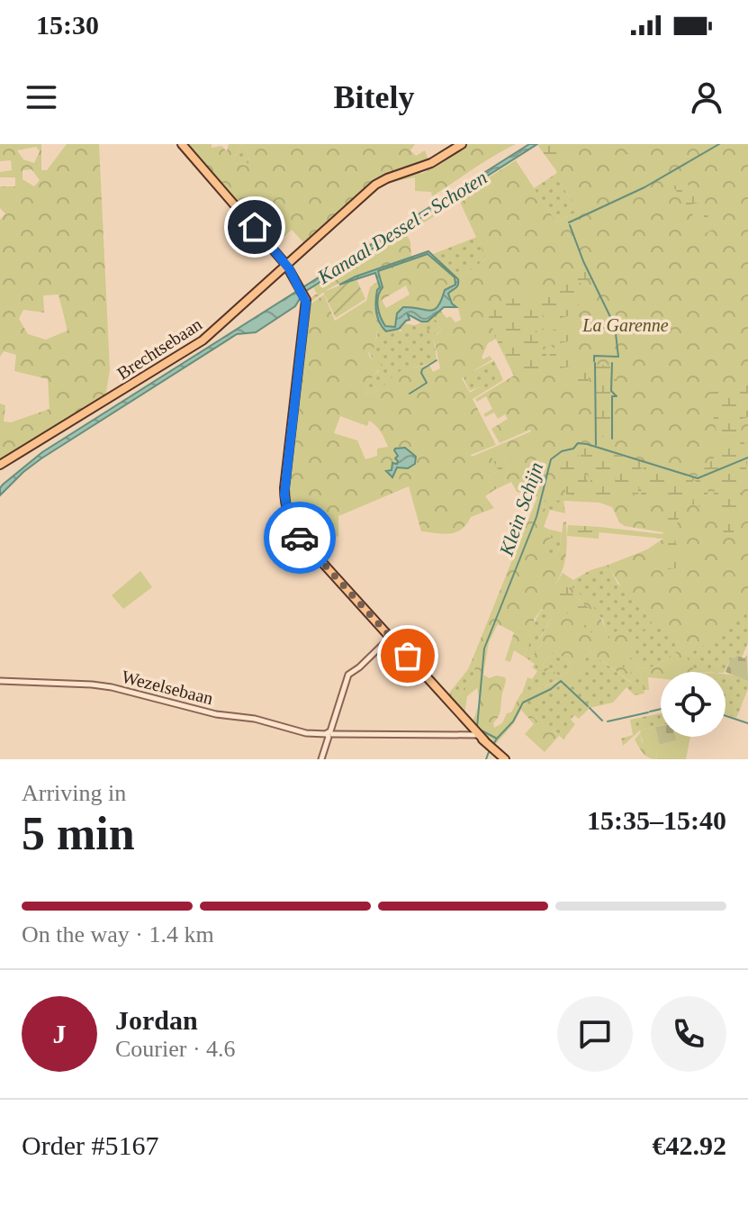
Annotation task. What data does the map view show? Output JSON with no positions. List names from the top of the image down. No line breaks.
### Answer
{"streets":{"main road":["Brechtsebaan"],"street":["Wezelsebaan"]},"water":["Kanaal Dessel - Schoten","Klein Schijn"],"parks":["La Garenne"],"page":{"status":"15:30","header":"Bitely","heading":["5 min","Arriving in","15:35–15:40"],"panel":["Jordan","Courier · 4.6","Order #5167","€42.92"],"bar":"On the way · 1.4 km","round":"J"}}
